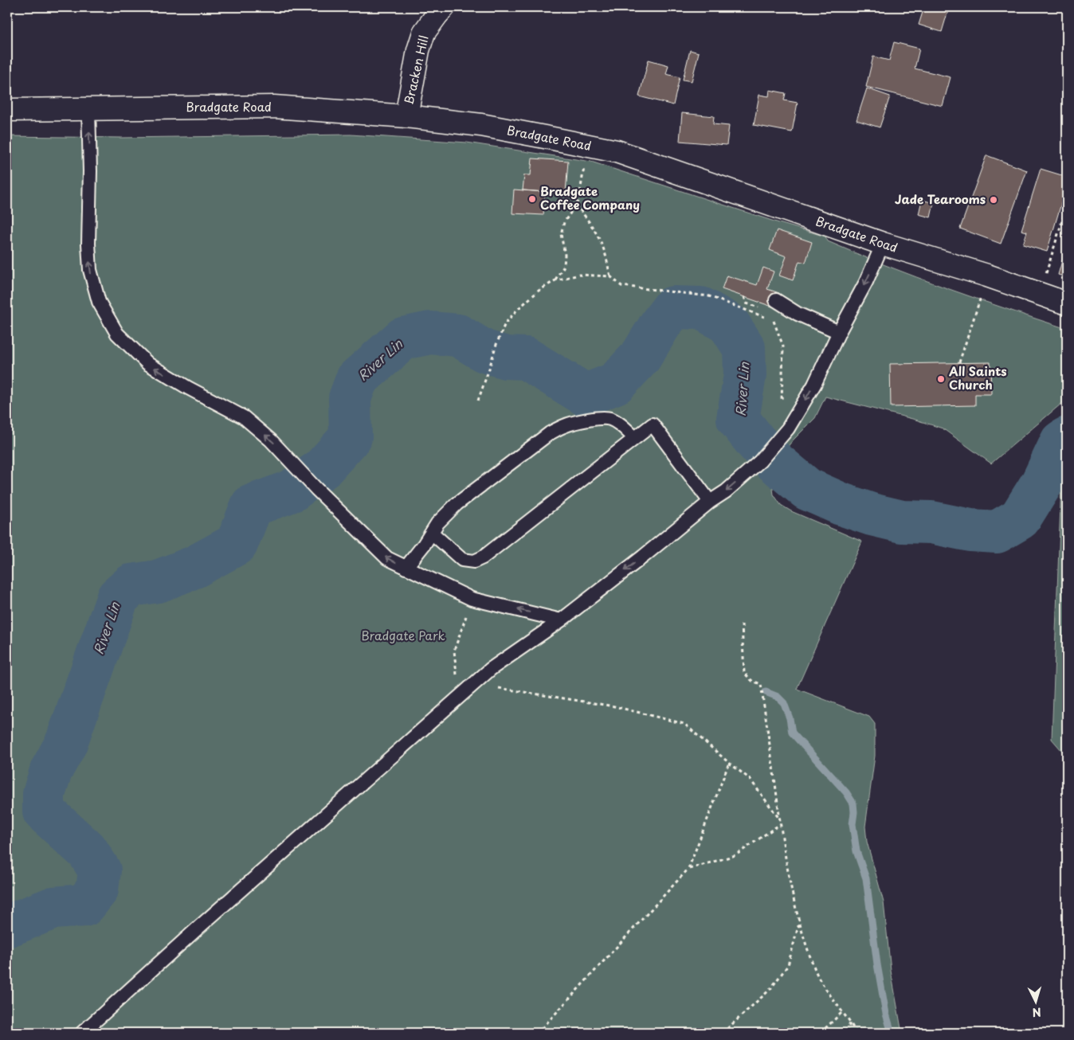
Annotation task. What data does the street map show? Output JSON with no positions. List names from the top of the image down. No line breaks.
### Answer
{"streets":{"street":["Bracken Hill","Bradgate Road"]},"crossings":[["Bracken Hill","Bradgate Road"]],"water":["River Lin"],"parks":["Bradgate Park"],"places":["Bradgate Coffee Company","Jade Tearooms","All Saints Church"],"north":"bottom"}
